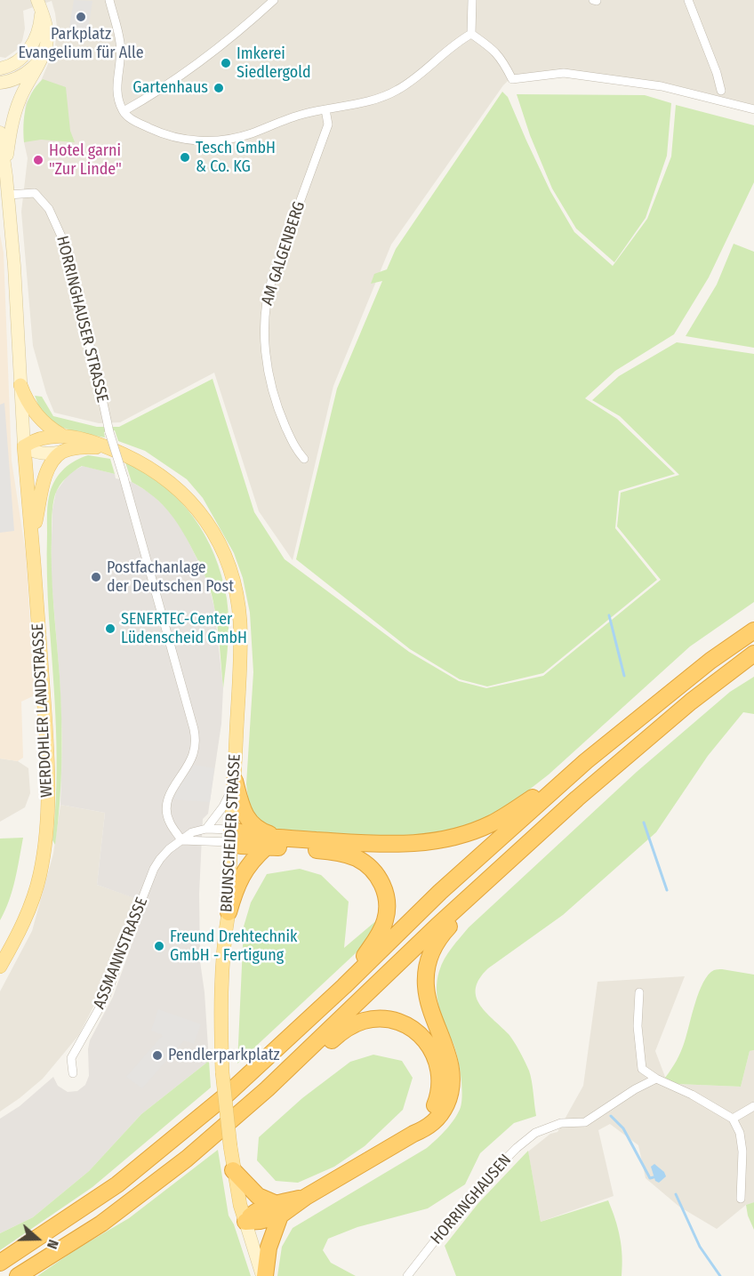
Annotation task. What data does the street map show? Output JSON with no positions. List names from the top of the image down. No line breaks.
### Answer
{"streets":{"main road":["WERDOHLER LANDSTRASSE","BRUNSCHEIDER STRASSE"],"street":["AM GALGENBERG","HORRINGHAUSER STRASSE","ASSMANNSTRASSE","HORRINGHAUSEN"]},"crossings":[["HORRINGHAUSER STRASSE","ASSMANNSTRASSE"],["WERDOHLER LANDSTRASSE","BRUNSCHEIDER STRASSE"],["BRUNSCHEIDER STRASSE","ASSMANNSTRASSE"]],"places":["Parkplatz Evangelium für Alle","Imkerei Siedlergold","Gartenhaus","Tesch GmbH & Co. KG","Hotel garni \"Zur Linde\"","Postfachanlage der Deutschen Post","SENERTEC-Center Lüdenscheid GmbH","Freund Drehtechnik GmbH - Fertigung","Pendlerparkplatz"],"north":"right"}
